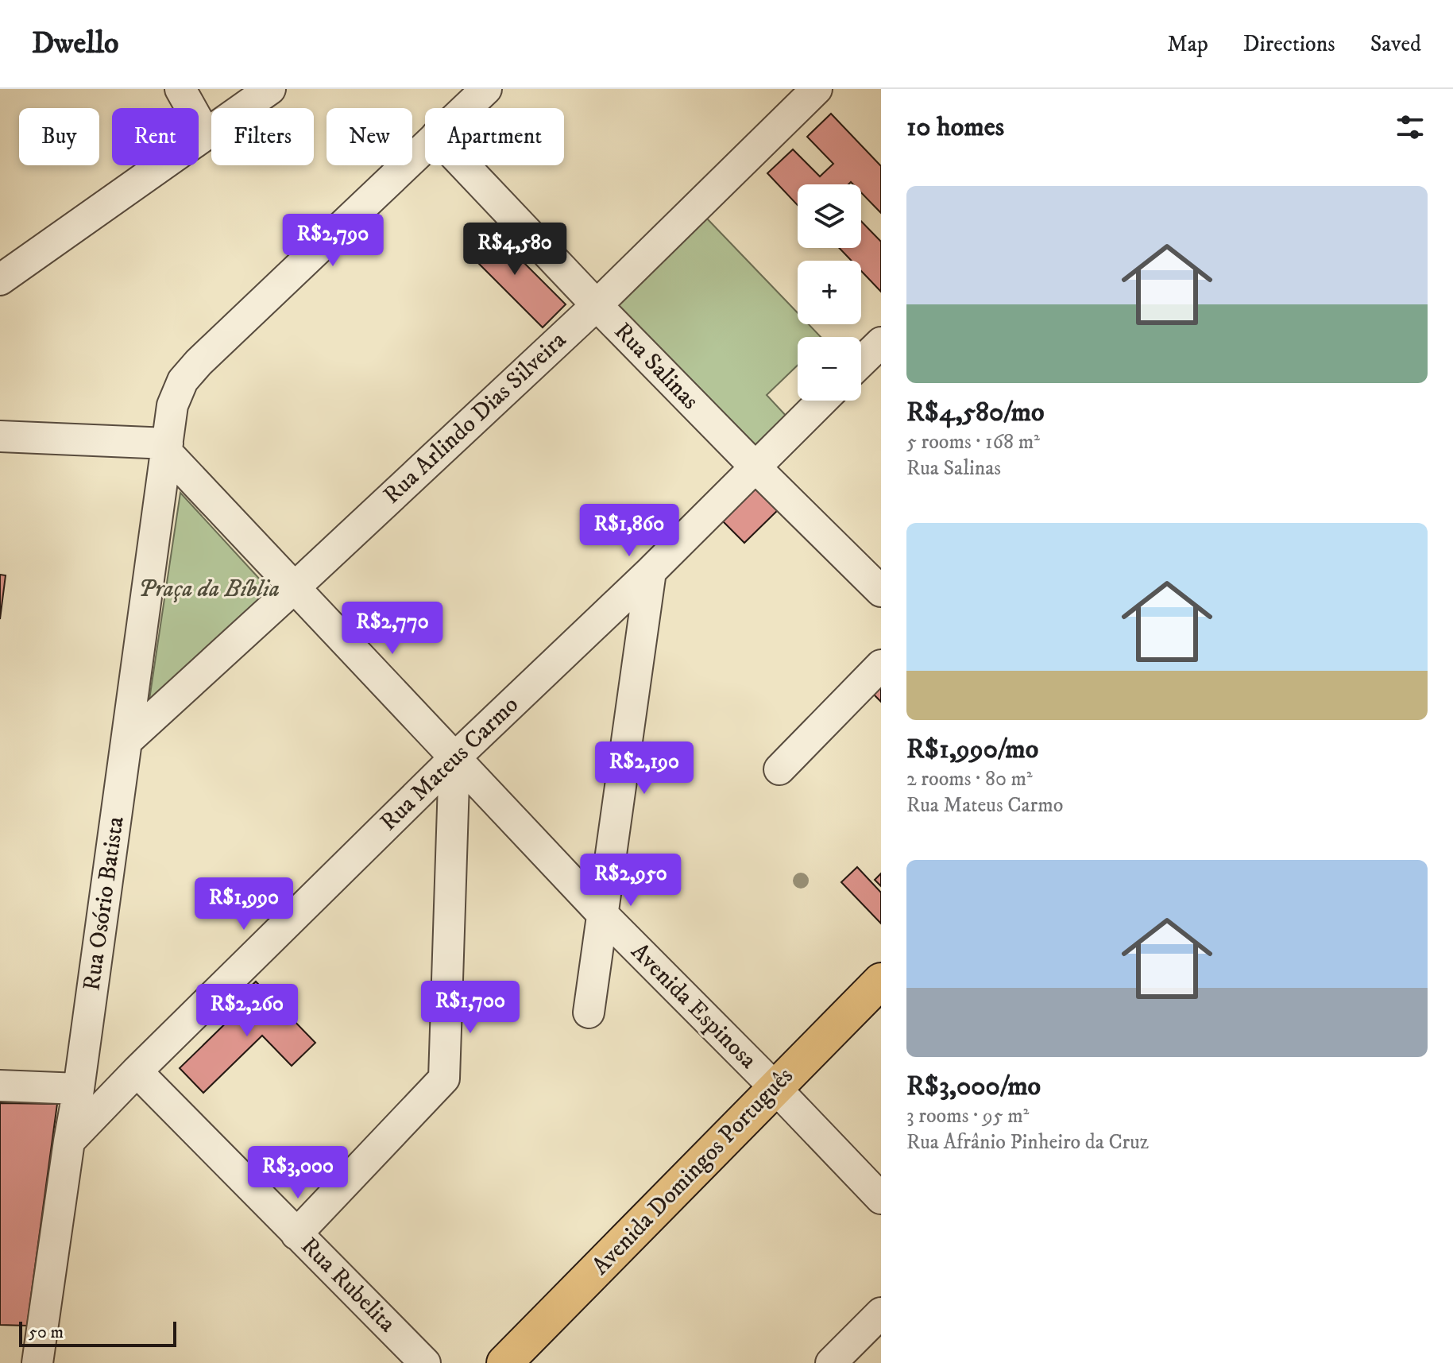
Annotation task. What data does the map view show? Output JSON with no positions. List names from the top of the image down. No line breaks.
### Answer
{"streets":{"main road":["Avenida Domingos Português"],"street":["Rua Salinas","Rua Arlindo Dias Silveira","Rua Mateus Carmo","Rua Osório Batista","Avenida Espinosa","Rua Rubelita"]},"crossings":[["Rua Salinas","Rua Arlindo Dias Silveira"],["Rua Salinas","Rua Mateus Carmo"],["Rua Arlindo Dias Silveira","Rua Osório Batista"],["Rua Arlindo Dias Silveira","Avenida Espinosa"],["Rua Mateus Carmo","Rua Osório Batista"],["Rua Mateus Carmo","Avenida Espinosa"],["Rua Mateus Carmo","Rua Rubelita"],["Rua Osório Batista","Avenida Espinosa"],["Avenida Espinosa","Avenida Domingos Português"]],"parks":["Praça da Bíblia"],"scale_bar":"50 m","page":{"header":"Dwello","nav":["Map","Directions","Saved"],"heading":"10 homes","chip":["Buy","Rent","Filters","New","Apartment"],"list":[{"name":"R$4,580/mo","note":"5 rooms · 168 m² · Rua Salinas"},{"name":"R$1,990/mo","note":"2 rooms · 80 m² · Rua Mateus Carmo"},{"name":"R$3,000/mo","note":"3 rooms · 95 m² · Rua Afrânio Pinheiro da Cruz"}],"map_buttons":["+","−"],"price":["R$2,790","R$4,580","R$1,860","R$2,770","R$2,190","R$2,950","R$1,990","R$1,700","R$2,260","R$3,000"],"scale":"50 m"}}
